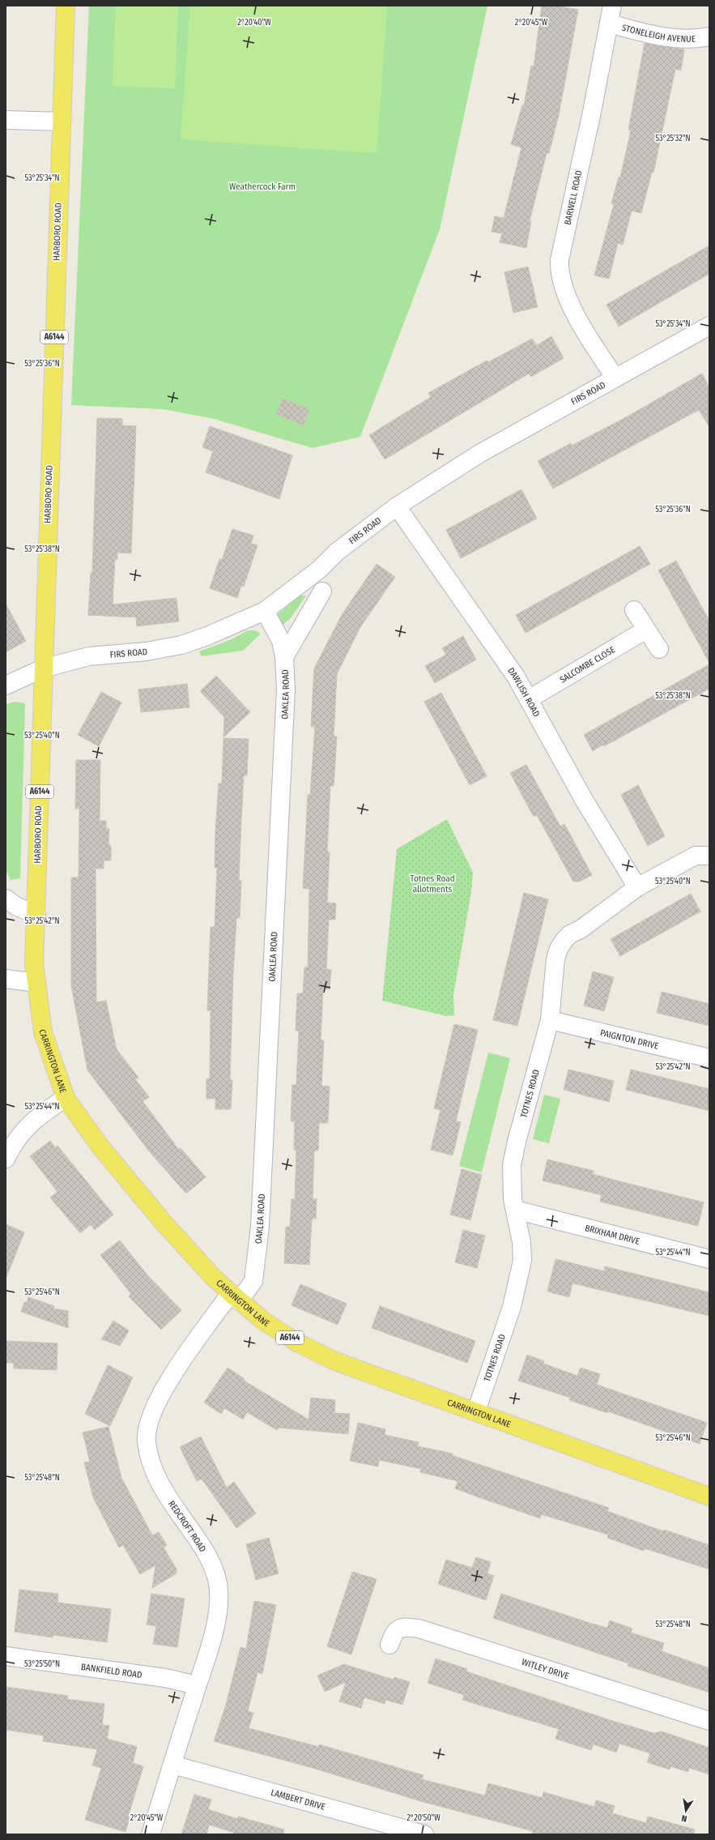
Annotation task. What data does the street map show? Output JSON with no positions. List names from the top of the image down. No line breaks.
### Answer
{"streets":{"main road":["HARBORO ROAD","A6144","CARRINGTON LANE"],"street":["STONELEIGH AVENUE","BARWELL ROAD","FIRS ROAD","SALCOMBE CLOSE","DAWLISH ROAD","OAKLEA ROAD","PAIGNTON DRIVE","TOTNES ROAD","BRIXHAM DRIVE","REDCROFT ROAD","WITLEY DRIVE","BANKFIELD ROAD","LAMBERT DRIVE"]},"crossings":[["STONELEIGH AVENUE","BARWELL ROAD"],["BARWELL ROAD","FIRS ROAD"],["HARBORO ROAD","FIRS ROAD"],["HARBORO ROAD","CARRINGTON LANE"],["FIRS ROAD","DAWLISH ROAD"],["FIRS ROAD","OAKLEA ROAD"],["SALCOMBE CLOSE","DAWLISH ROAD"],["DAWLISH ROAD","TOTNES ROAD"],["OAKLEA ROAD","CARRINGTON LANE"],["OAKLEA ROAD","REDCROFT ROAD"],["PAIGNTON DRIVE","TOTNES ROAD"],["CARRINGTON LANE","TOTNES ROAD"],["CARRINGTON LANE","REDCROFT ROAD"],["TOTNES ROAD","BRIXHAM DRIVE"],["REDCROFT ROAD","BANKFIELD ROAD"],["REDCROFT ROAD","LAMBERT DRIVE"]],"parks":["Weathercock Farm","Totnes Road allotments"],"north":"bottom","coordinates":["2°20'40\"W","2°20'45\"W","53°25'32\"N","53°25'34\"N","53°25'36\"N","53°25'38\"N","53°25'40\"N","53°25'42\"N","53°25'44\"N","53°25'46\"N","53°25'48\"N","53°25'50\"N","2°20'50\"W"]}
